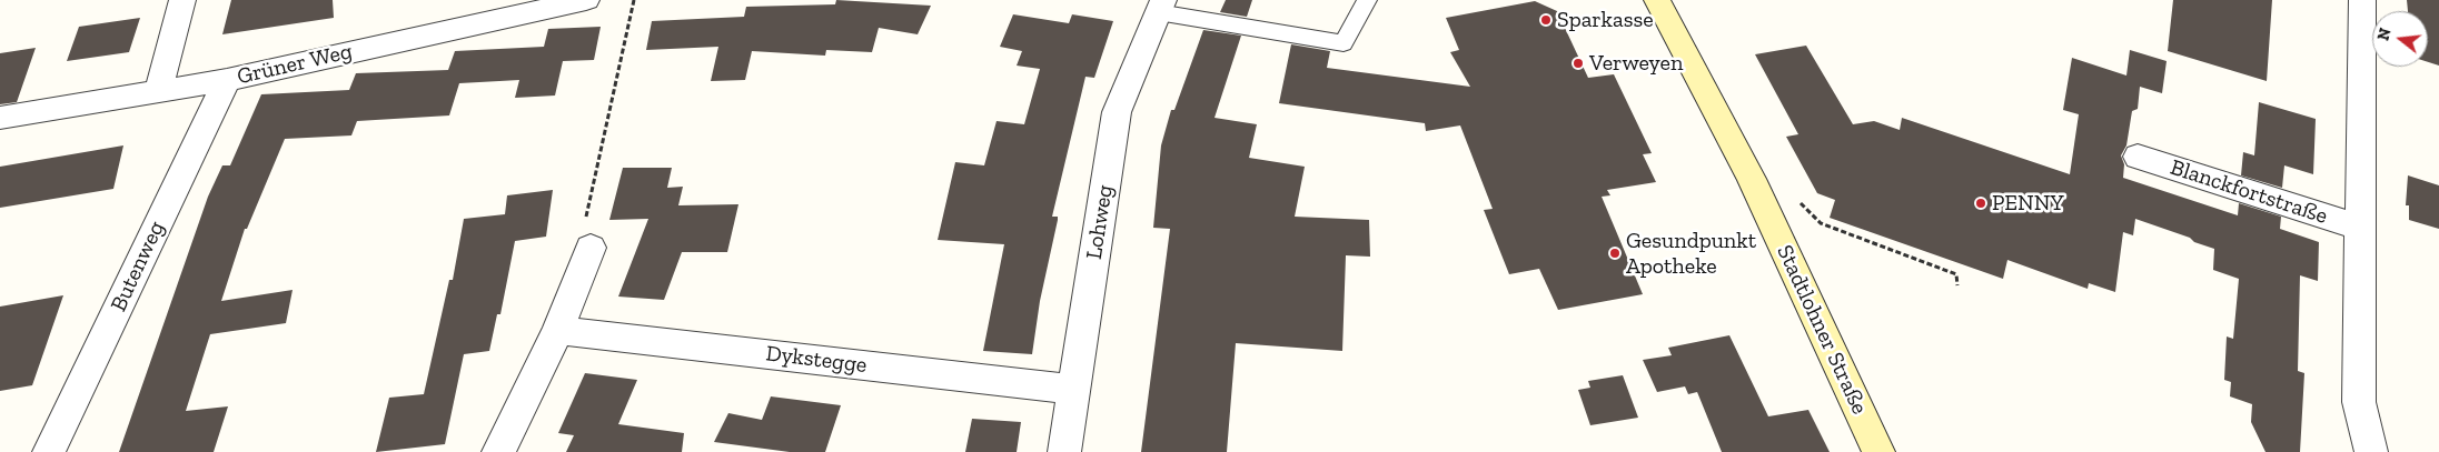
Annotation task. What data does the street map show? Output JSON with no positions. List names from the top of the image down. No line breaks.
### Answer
{"streets":{"main road":["Stadtlohner Straße"],"street":["Grüner Weg","Blanckfortstraße","Lohweg","Butenweg","Dykstegge"]},"crossings":[["Grüner Weg","Butenweg"],["Lohweg","Dykstegge"]],"places":["Sparkasse","Verweyen","PENNY","Gesundpunkt Apotheke"],"north":"left"}
